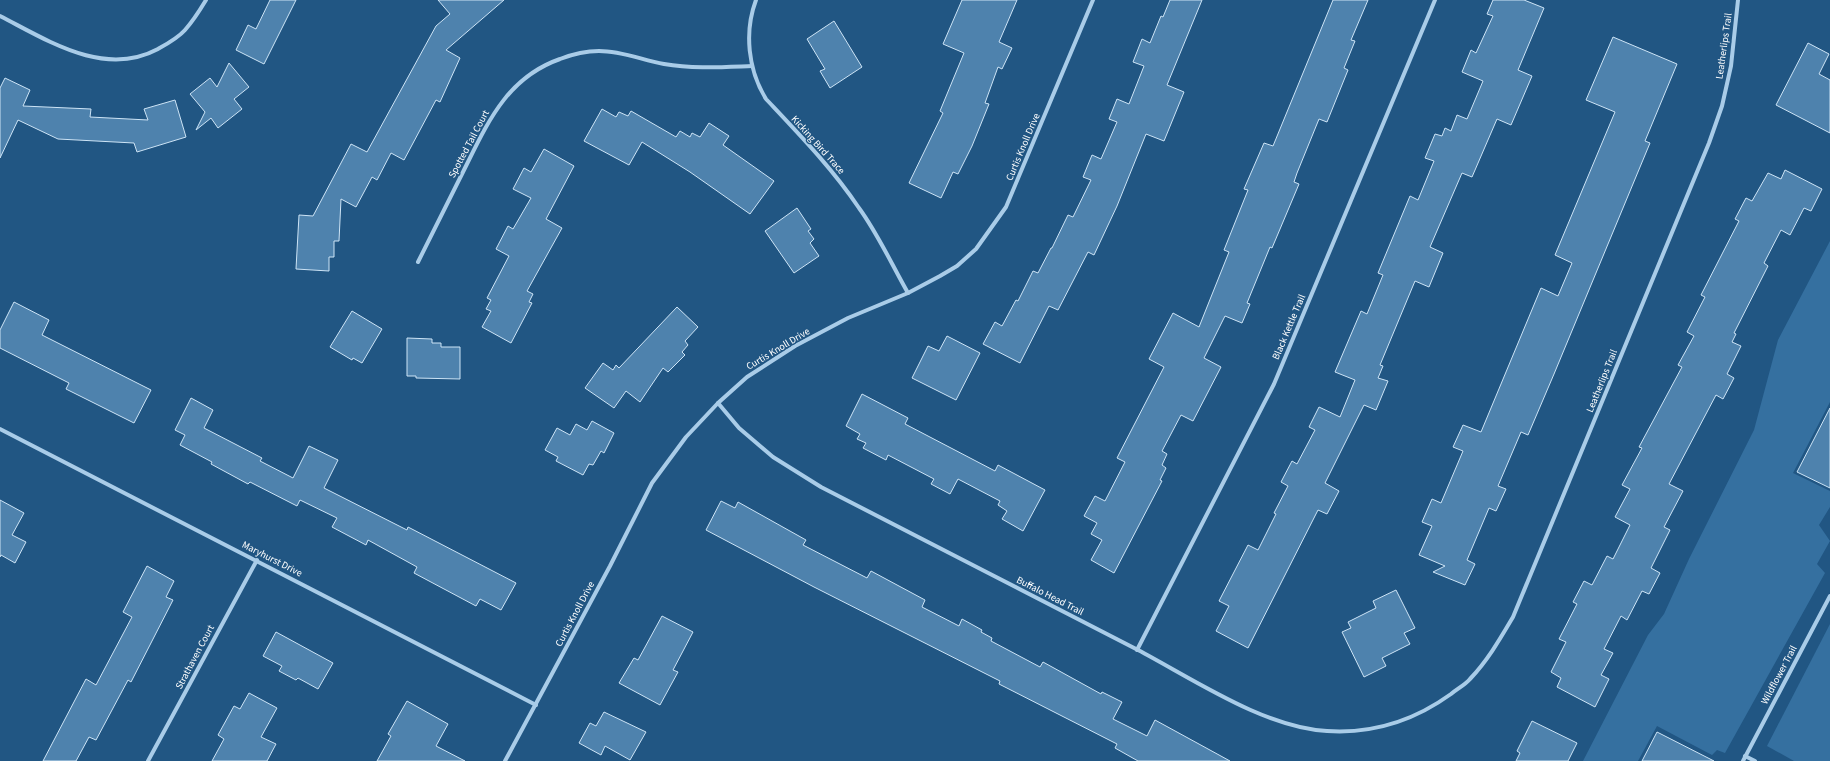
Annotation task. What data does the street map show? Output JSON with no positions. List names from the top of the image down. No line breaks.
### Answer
{"streets":{"street":["Leatherlips Trail","Spotted Tail Court","Kicking Bird Trace","Curtis Knoll Drive","Black Kettle Trail","Maryhurst Drive","Buffalo Head Trail","Strathaven Court","Wildflower Trail"]},"crossings":[["Leatherlips Trail","Buffalo Head Trail"],["Spotted Tail Court","Kicking Bird Trace"],["Kicking Bird Trace","Curtis Knoll Drive"],["Curtis Knoll Drive","Maryhurst Drive"],["Curtis Knoll Drive","Buffalo Head Trail"],["Black Kettle Trail","Buffalo Head Trail"],["Maryhurst Drive","Strathaven Court"]]}
